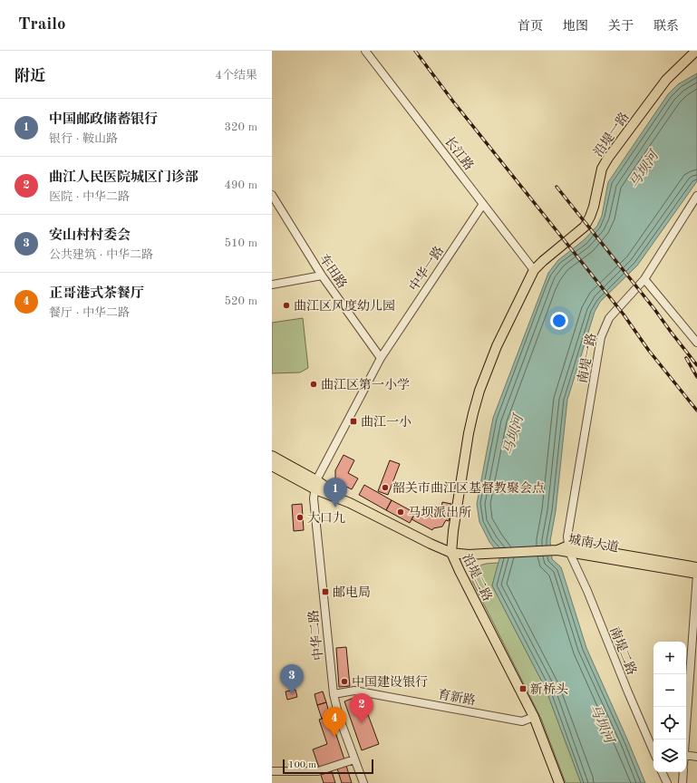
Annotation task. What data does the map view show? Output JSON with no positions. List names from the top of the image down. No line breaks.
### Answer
{"streets":{"main road":["沿堤一路","城南大道","沿堤二路"],"street":["长江路","中华一路","车田路","南堤一路","中华二路","南堤二路","育新路"]},"crossings":[["沿堤一路","长江路"],["沿堤一路","沿堤二路"],["长江路","中华一路"],["长江路","沿堤二路"],["中华一路","车田路"],["中华一路","中华二路"],["南堤一路","城南大道"],["南堤一路","南堤二路"],["城南大道","沿堤二路"],["城南大道","南堤二路"],["沿堤二路","育新路"],["中华二路","育新路"]],"water":["马坝河"],"places":{"other":["曲江区风度幼儿园","曲江区第一小学","韶关市曲江区基督教聚会点","马坝派出所","大口九","中国建设银行"],"transit":["曲江一小","邮电局","新桥头"]},"scale_bar":"100 m","page":{"header":"Trailo","nav":["首页","地图","关于","联系"],"heading":["附近","4个结果"],"list":[{"mark":"1","name":"中国邮政储蓄银行","note":"银行 · 鞍山路","value":"320 m"},{"mark":"2","name":"曲江人民医院城区门诊部","note":"医院 · 中华二路","value":"490 m"},{"mark":"3","name":"安山村村委会","note":"公共建筑 · 中华二路","value":"510 m"},{"mark":"4","name":"正哥港式茶餐厅","note":"餐厅 · 中华二路","value":"520 m"}],"pins":["1","3","2","4"],"map_buttons":["+","−"],"scale":"100 m"}}
